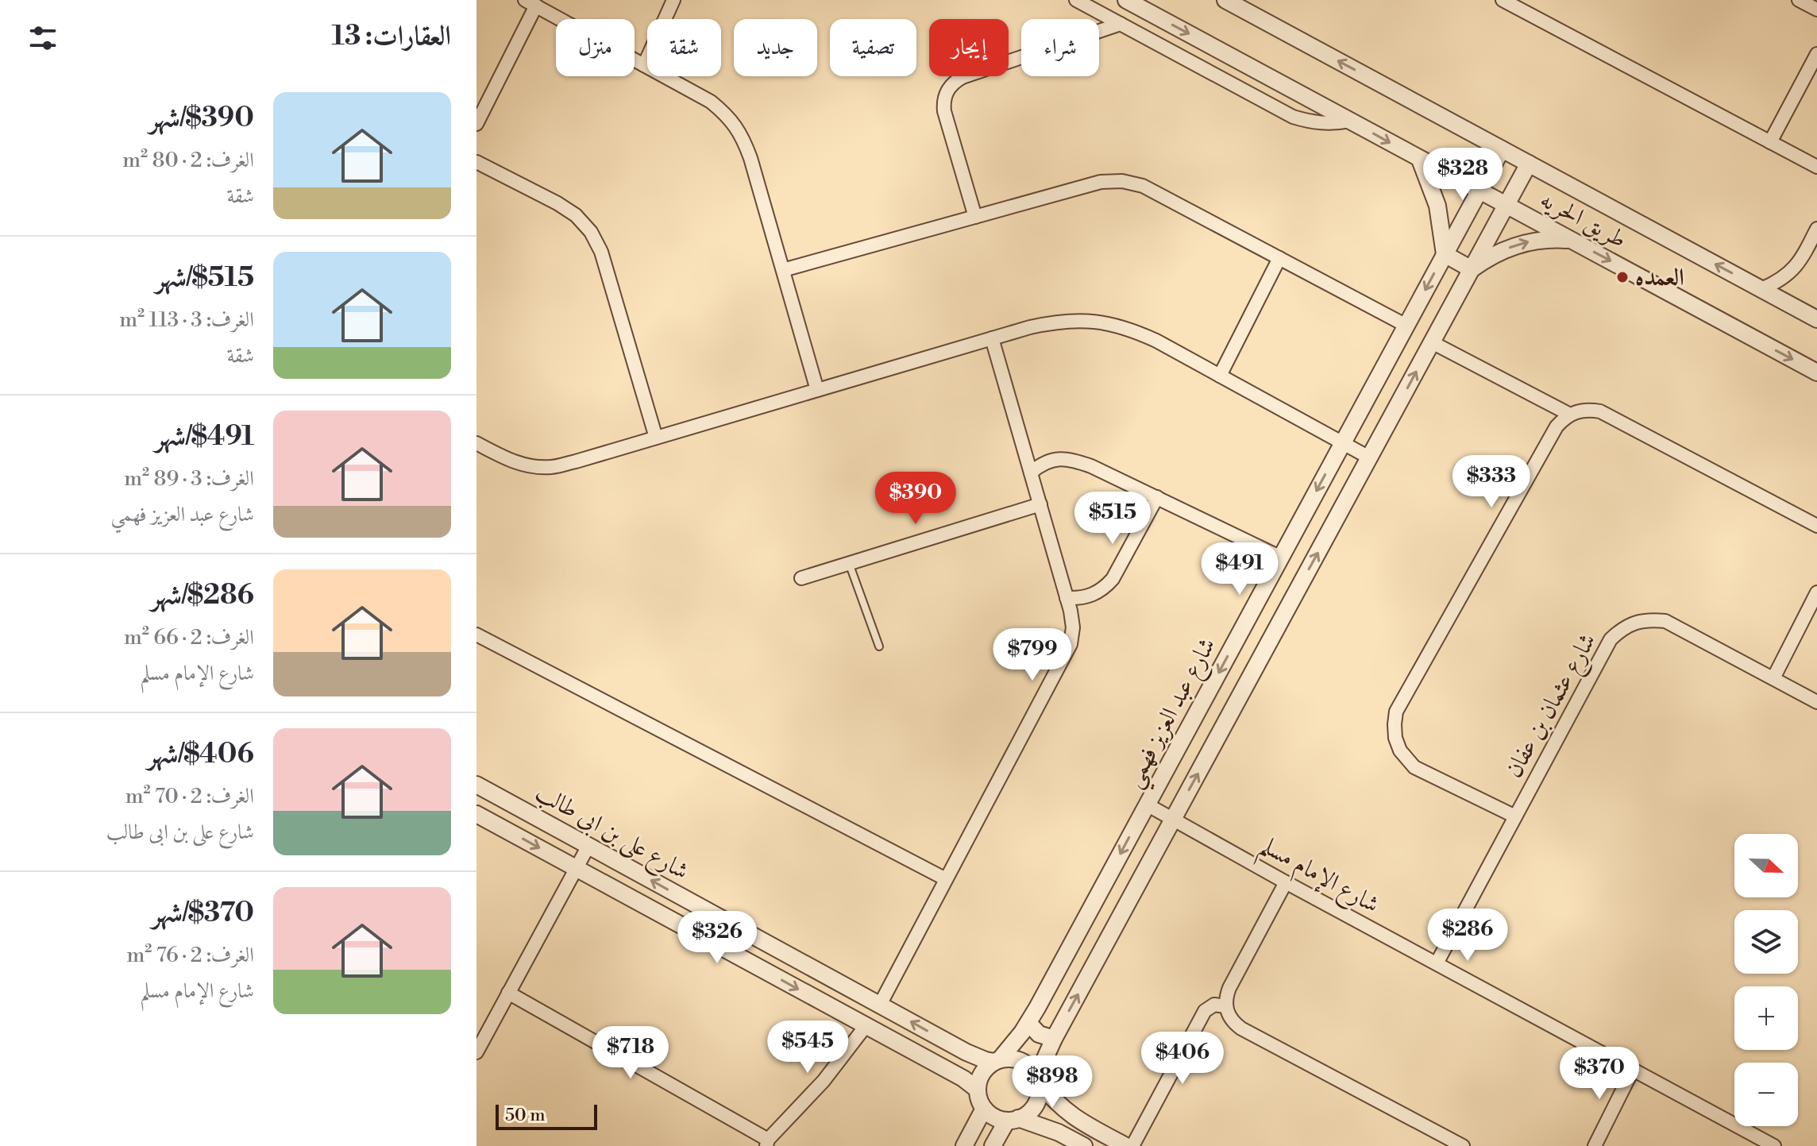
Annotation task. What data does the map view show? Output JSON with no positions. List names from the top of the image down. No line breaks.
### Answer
{"streets":{"street":["طريق الحريه","شارع عثمان بن عفان","شارع عبد العزيز فهمي","شارع على بن ابى طالب","شارع الإمام مسلم"]},"crossings":[["طريق الحريه","شارع عبد العزيز فهمي"],["شارع عثمان بن عفان","شارع الإمام مسلم"],["شارع عبد العزيز فهمي","شارع على بن ابى طالب"],["شارع عبد العزيز فهمي","شارع الإمام مسلم"]],"places":["العمده"],"scale_bar":"50 m","north":"right","page":{"heading":"العقارات: 13","chip":["شراء","إيجار","تصفية","جديد","شقة","منزل"],"list":[{"name":"$390/شهر","note":"الغرف: 2 · 80 m² · شقة"},{"name":"$515/شهر","note":"الغرف: 3 · 113 m² · شقة"},{"name":"$491/شهر","note":"الغرف: 3 · 89 m² · شارع عبد العزيز فهمي"},{"name":"$286/شهر","note":"الغرف: 2 · 66 m² · شارع الإمام مسلم"},{"name":"$406/شهر","note":"الغرف: 2 · 70 m² · شارع على بن ابى طالب"},{"name":"$370/شهر","note":"الغرف: 2 · 76 m² · شارع الإمام مسلم"}],"price":["$328","$333","$390","$515","$491","$799","$286","$326","$545","$718","$406","$370","$898"],"map_buttons":["+","−"],"scale":"50 m"}}
